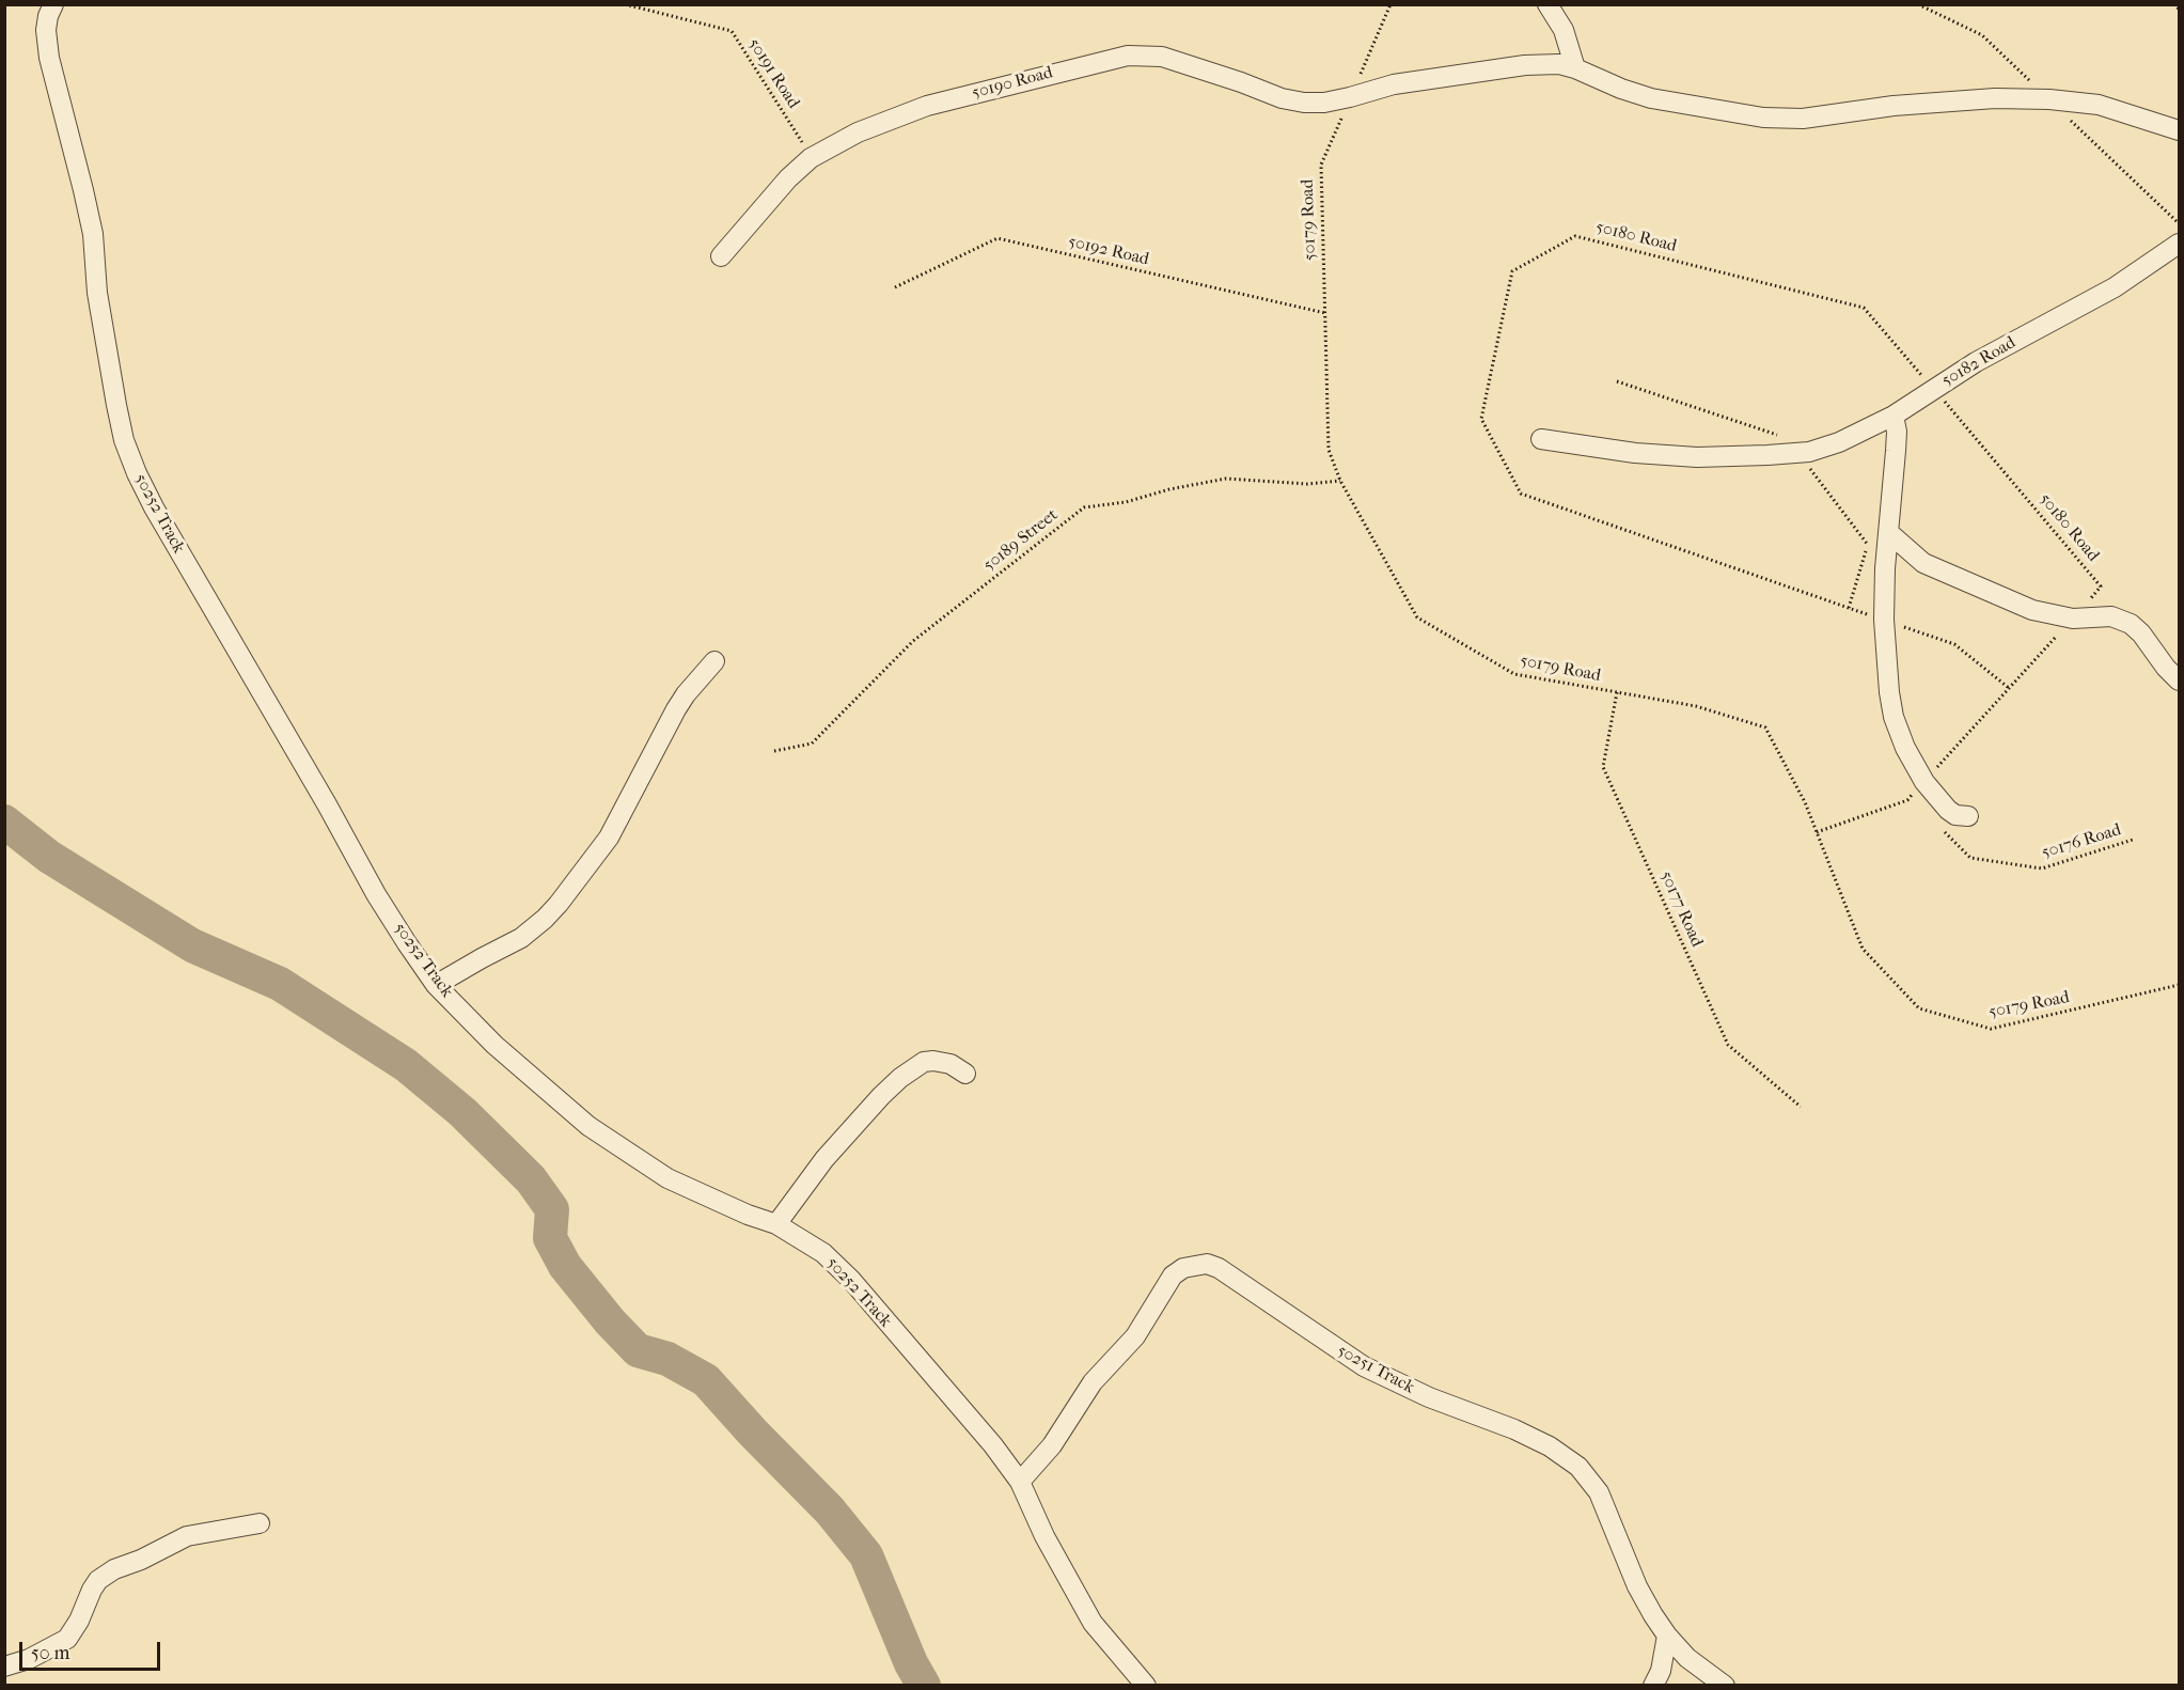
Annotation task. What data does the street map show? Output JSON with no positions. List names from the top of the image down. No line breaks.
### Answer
{"streets":{"street":["50190 Road","50182 Road","50252 Track","50251 Track"],"path":["50191 Road","50179 Road","50180 Road","50192 Road","50189 Street","50176 Road","50177 Road"]},"crossings":[["50191 Road","50190 Road"],["50190 Road","50179 Road"],["50179 Road","50180 Road"],["50179 Road","50192 Road"],["50179 Road","50189 Street"],["50179 Road","50177 Road"],["50180 Road","50182 Road"],["50252 Track","50251 Track"]],"scale_bar":"50 m"}
